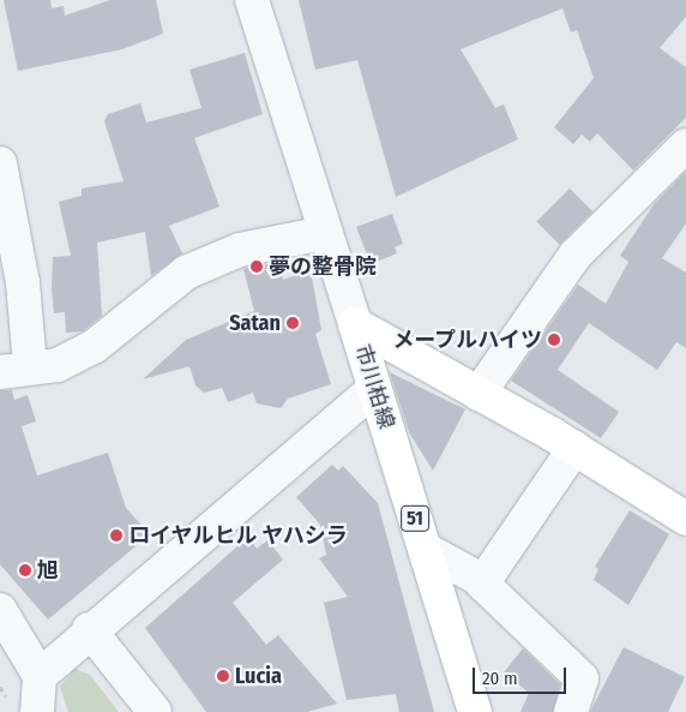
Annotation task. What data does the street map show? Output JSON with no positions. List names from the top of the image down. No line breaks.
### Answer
{"streets":{"main road":["市川柏線","51"]},"places":["夢の整骨院","Satan","メープルハイツ","ロイヤルヒル ヤハシラ","旭","Lucia"],"scale_bar":"20 m"}
